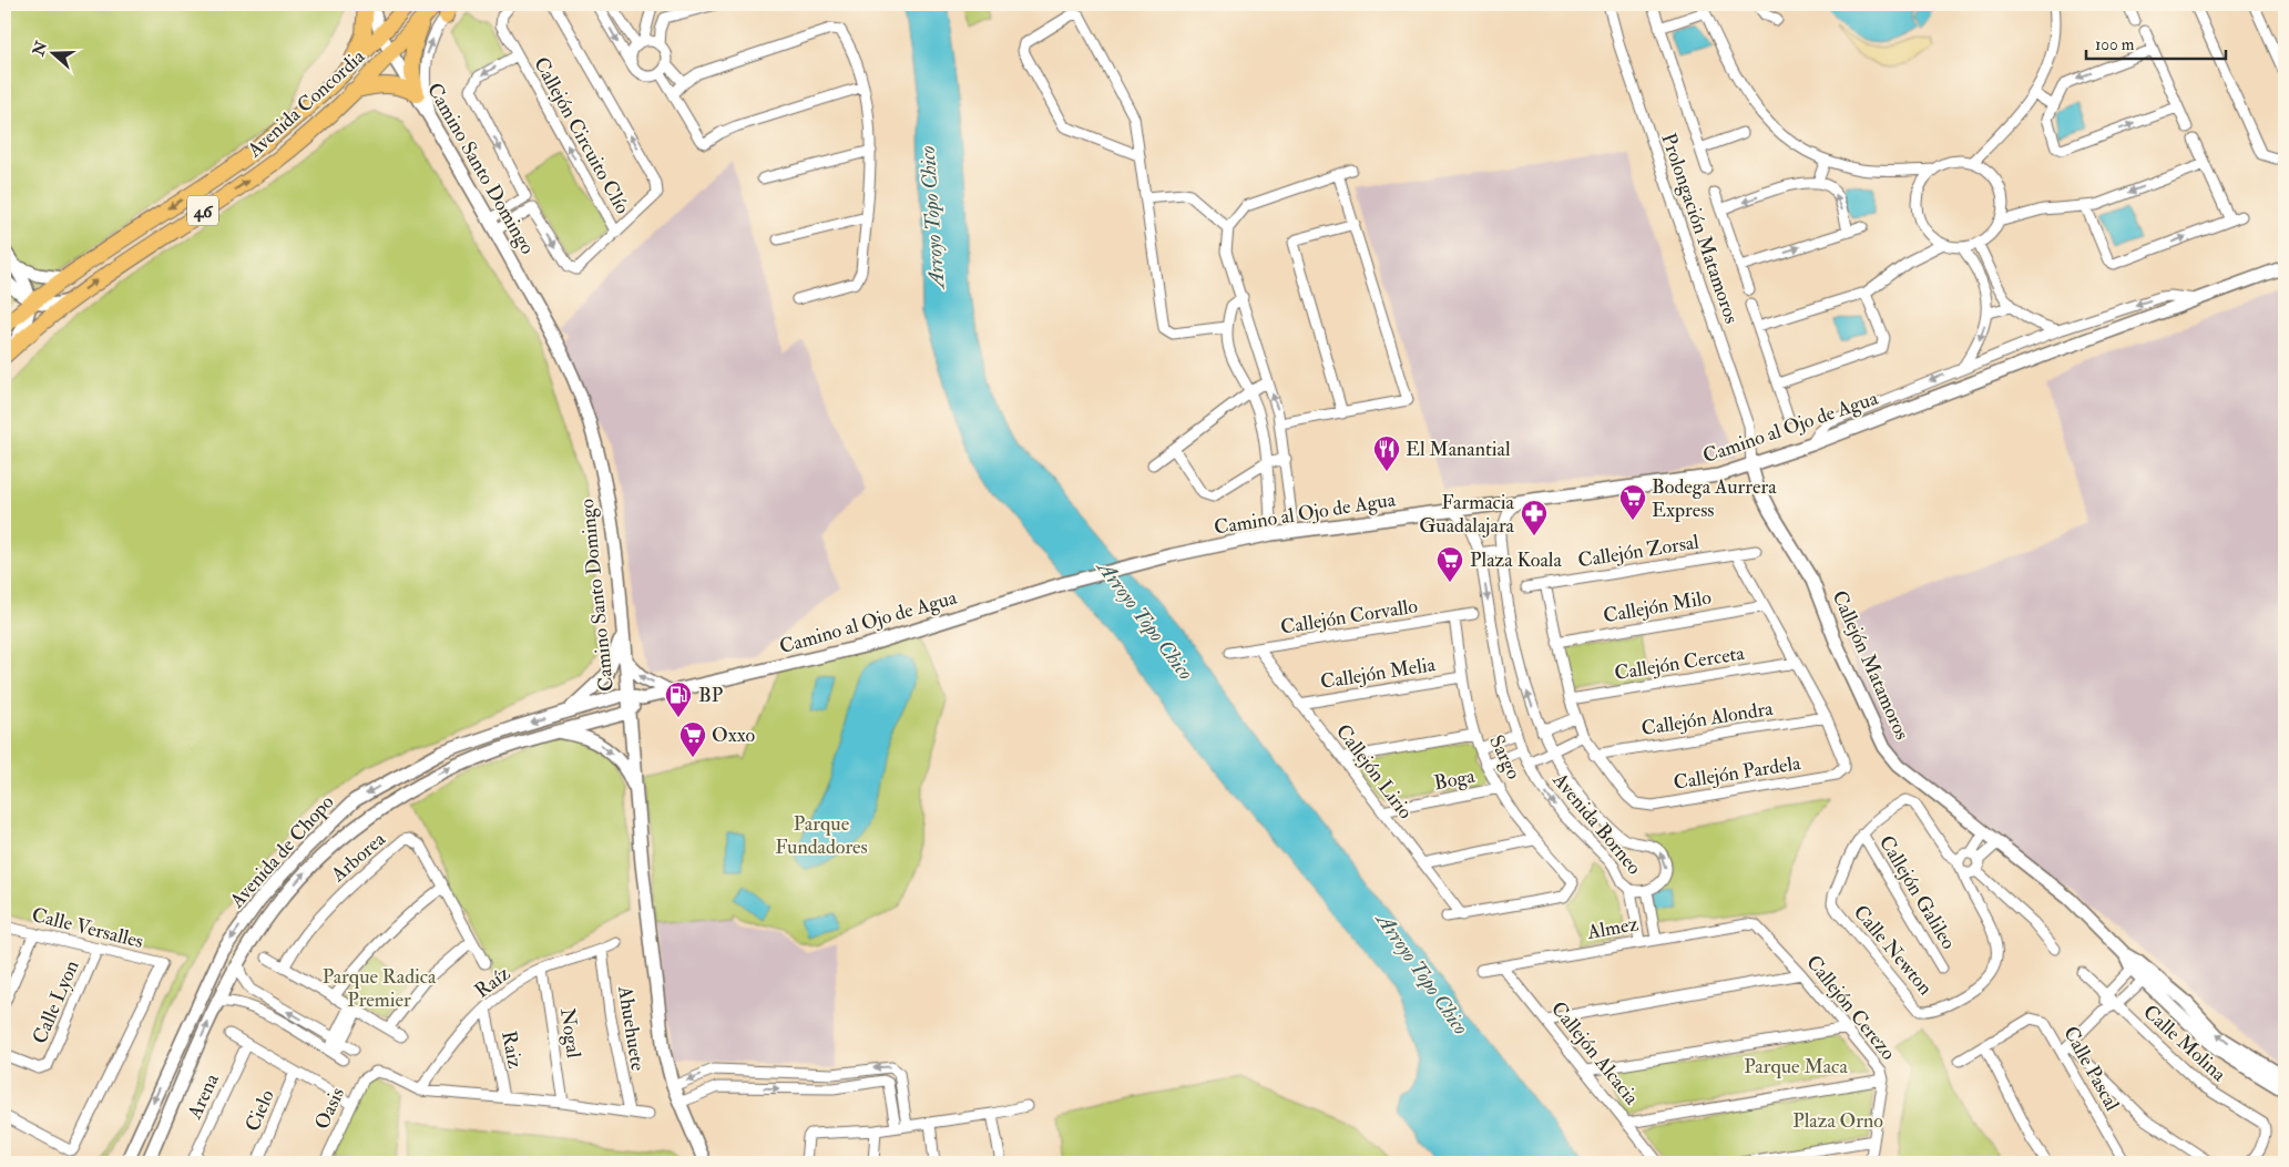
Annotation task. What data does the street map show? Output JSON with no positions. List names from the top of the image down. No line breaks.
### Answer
{"streets":{"main road":["Avenida Concordia","46"],"street":["Callejón Circuito Clío","Camino Santo Domingo","Prolongación Matamoros","Camino al Ojo de Agua","Callejón Zorsal","Callejón Milo","Callejón Corvallo","Callejón Cerceta","Callejón Matamoros","Callejón Melia","Callejón Alondra","Sargo","Callejón Lirio","Callejón Pardela","Boga","Avenida Borneo","Avenida de Chopo","Arborea","Callejón Galileo","Calle Versalles","Almez","Calle Newton","Raíz","Calle Lyon","Callejón Cerezo","Ahuehuete","Nogal","Calle Molina","Raiz","Callejón Alcacia","Calle Pascal","Arena","Oasis","Cielo"]},"crossings":[["Avenida Concordia","Camino Santo Domingo"],["Callejón Circuito Clío","Camino Santo Domingo"],["Camino Santo Domingo","Camino al Ojo de Agua"],["Camino Santo Domingo","Avenida de Chopo"],["Prolongación Matamoros","Camino al Ojo de Agua"],["Prolongación Matamoros","Callejón Matamoros"],["Camino al Ojo de Agua","Callejón Matamoros"],["Camino al Ojo de Agua","Avenida Borneo"],["Camino al Ojo de Agua","Avenida de Chopo"],["Callejón Zorsal","Callejón Pardela"],["Callejón Milo","Callejón Pardela"],["Callejón Corvallo","Sargo"],["Callejón Corvallo","Callejón Lirio"],["Callejón Cerceta","Callejón Pardela"],["Callejón Melia","Sargo"],["Callejón Melia","Callejón Lirio"],["Callejón Alondra","Callejón Pardela"],["Sargo","Callejón Lirio"],["Sargo","Boga"],["Callejón Lirio","Boga"],["Boga","Avenida Borneo"],["Callejón Galileo","Calle Newton"],["Calle Versalles","Calle Lyon"],["Almez","Callejón Cerezo"],["Almez","Callejón Alcacia"],["Raíz","Ahuehuete"],["Raíz","Nogal"],["Raíz","Raiz"],["Raíz","Oasis"]],"water":["Arroyo Topo Chico"],"parks":["Parque Fundadores","Parque Radica Premier","Parque Maca","Plaza Orno"],"places":{"restaurant":["El Manantial"],"supermarket":["Bodega Aurrera Express","Plaza Koala","Oxxo"],"pharmacy":["Farmacia Guadalajara"],"fuel station":["BP"]},"scale_bar":"100 m","north":"left"}
